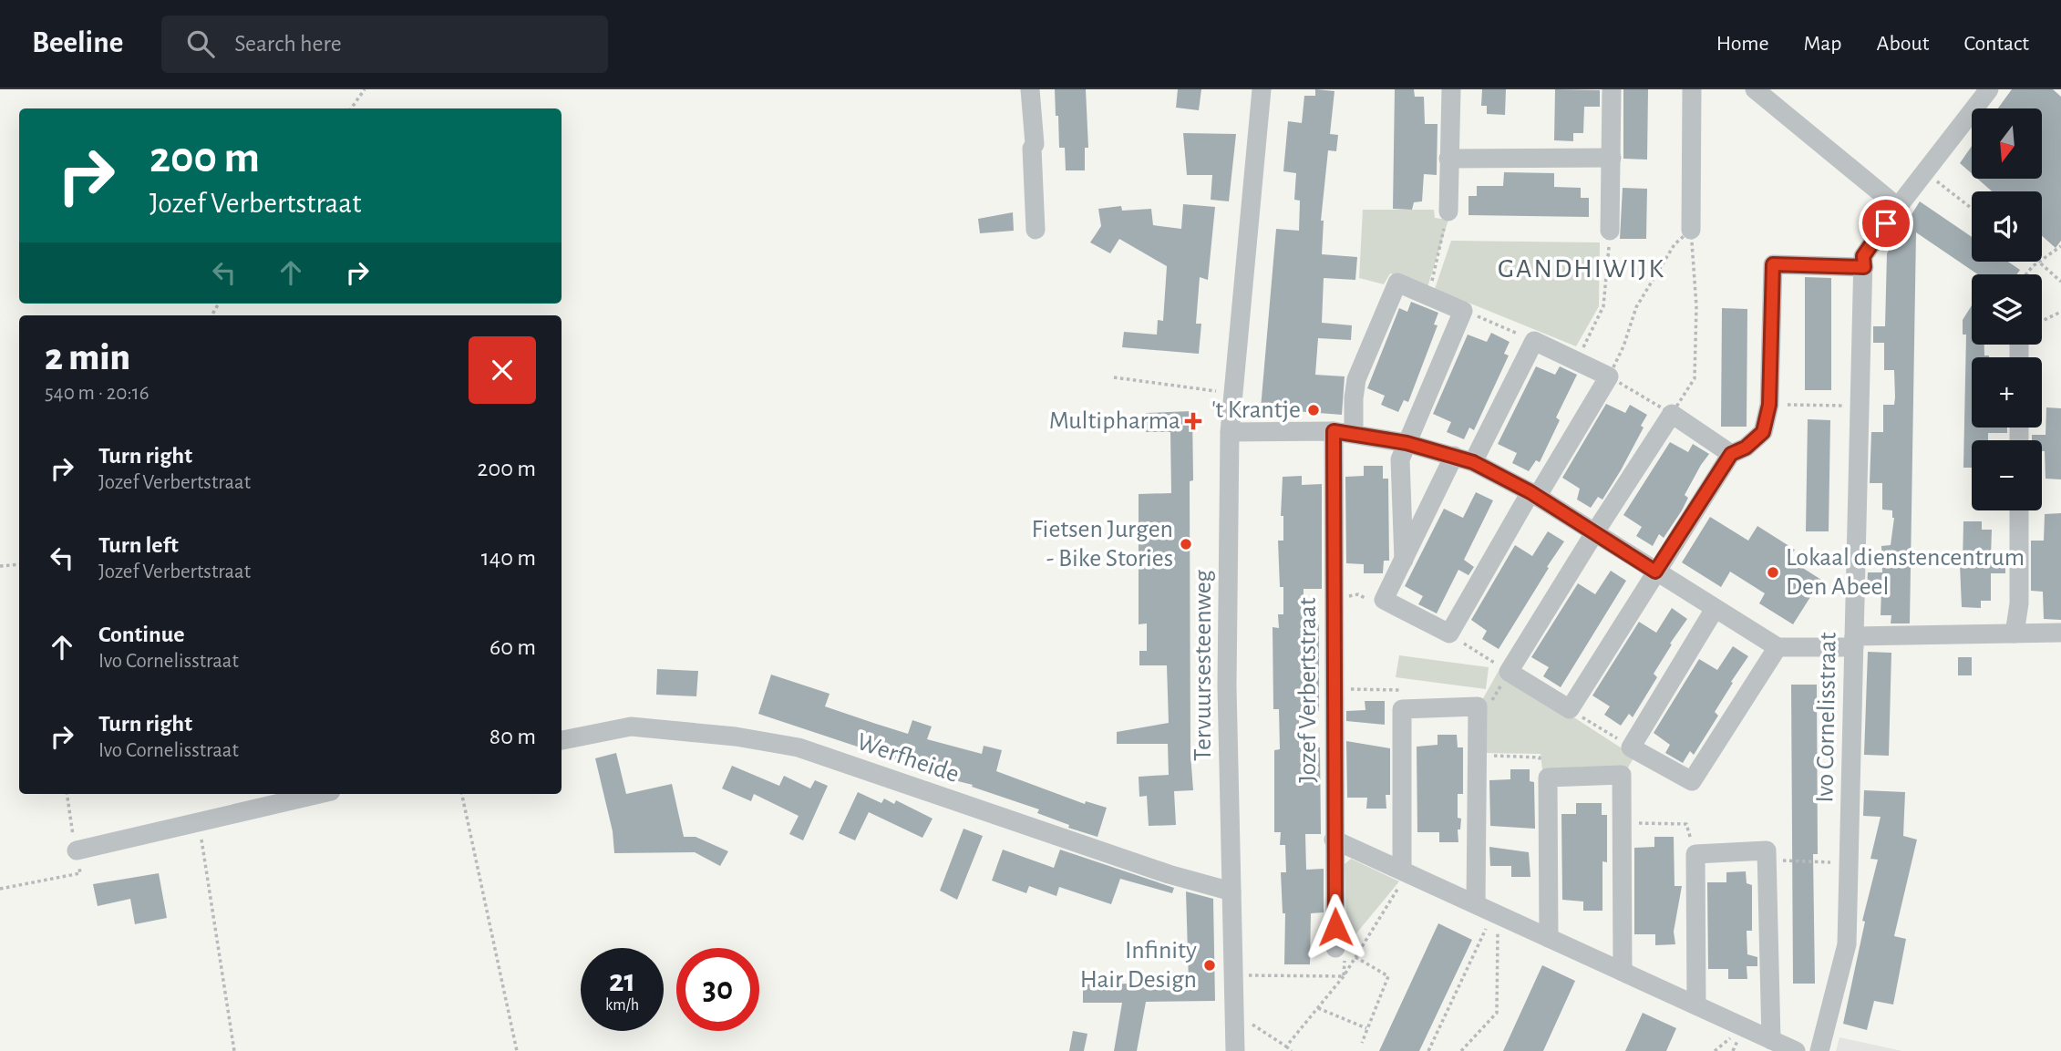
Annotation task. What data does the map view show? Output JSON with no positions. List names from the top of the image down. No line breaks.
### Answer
{"streets":{"street":["Tervuursesteenweg","Jozef Verbertstraat","Ivo Cornelisstraat","Werfheide"]},"crossings":[["Tervuursesteenweg","Werfheide"]],"districts":["GANDHIWIJK"],"places":{"other":["'t Krantje","Fietsen Jurgen - Bike Stories","Lokaal dienstencentrum Den Abeel","Infinity Hair Design"],"health":["Multipharma"]},"north":"bottom","page":{"header":"Beeline","search":"Search here","nav":["Home","Map","About","Contact"],"map_buttons":["+","−"],"turn":["200 m","Jozef Verbertstraat"],"heading":["2 min","540 m · 20:16"],"list":[{"name":"Turn right","note":"Jozef Verbertstraat","value":"200 m"},{"name":"Turn left","note":"Jozef Verbertstraat","value":"140 m"},{"name":"Continue","note":"Ivo Cornelisstraat","value":"60 m"},{"name":"Turn right","note":"Ivo Cornelisstraat","value":"80 m"}],"speed":"21 km/h","limit":"30"}}
